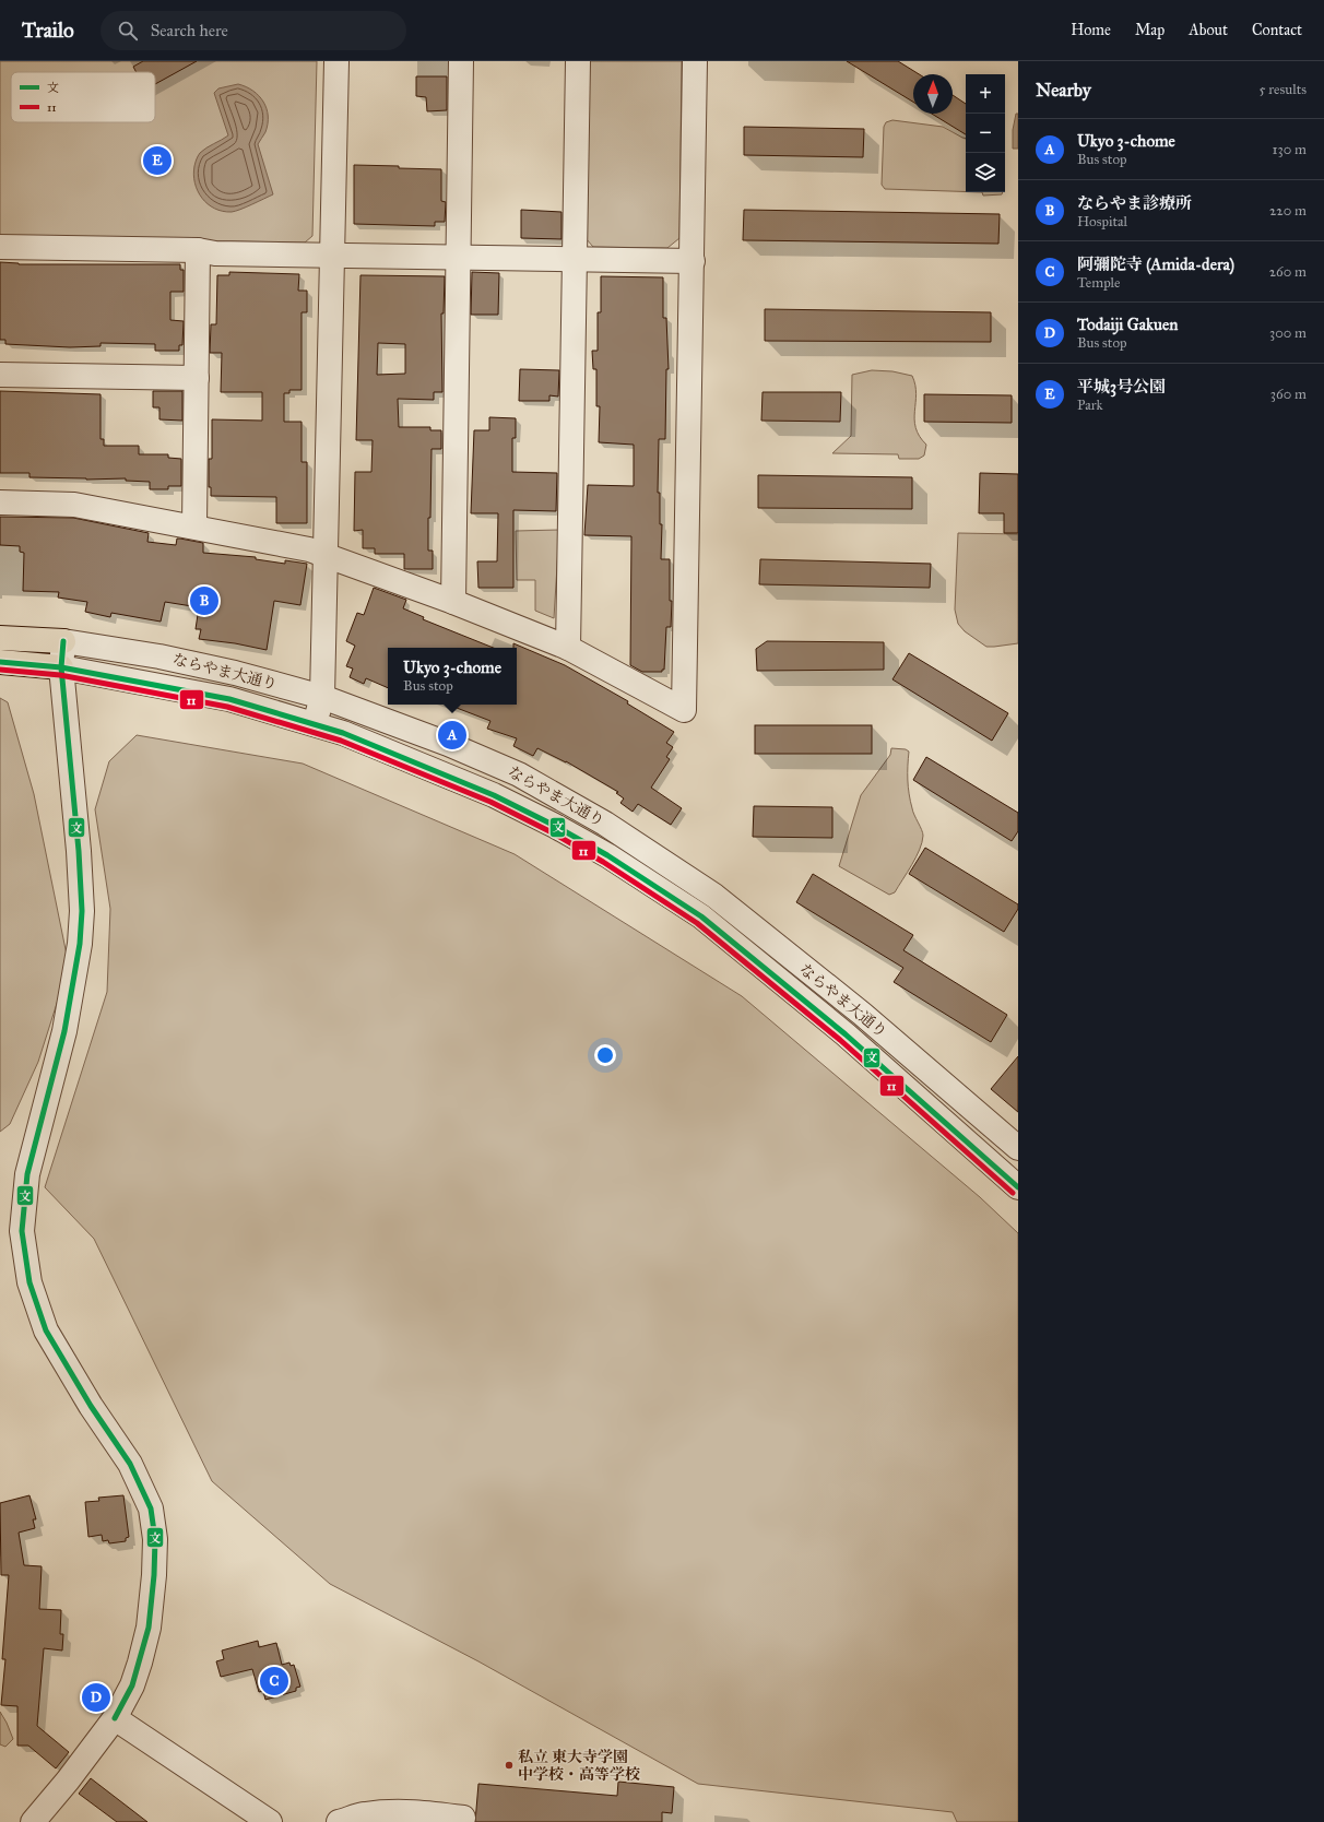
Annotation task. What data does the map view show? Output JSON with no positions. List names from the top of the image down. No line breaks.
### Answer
{"streets":{"main road":["ならやま大通り"]},"places":["私立 東大寺学園 中学校・高等学校"],"lines":["transit line 文","transit line 11"],"legend":["文","11"],"north":"top","page":{"header":"Trailo","search":"Search here","nav":["Home","Map","About","Contact"],"heading":["Nearby","5 results"],"map_buttons":["+","−"],"list":[{"mark":"A","name":"Ukyo 3-chome","note":"Bus stop","value":"130 m"},{"mark":"B","name":"ならやま診療所","note":"Hospital","value":"220 m"},{"mark":"C","name":"阿彌陀寺 (Amida-dera)","note":"Temple","value":"260 m"},{"mark":"D","name":"Todaiji Gakuen","note":"Bus stop","value":"300 m"},{"mark":"E","name":"平城3号公園","note":"Park","value":"360 m"}],"pins":["E","B","A","C","D"],"popup":["Ukyo 3-chome","Bus stop"]}}
